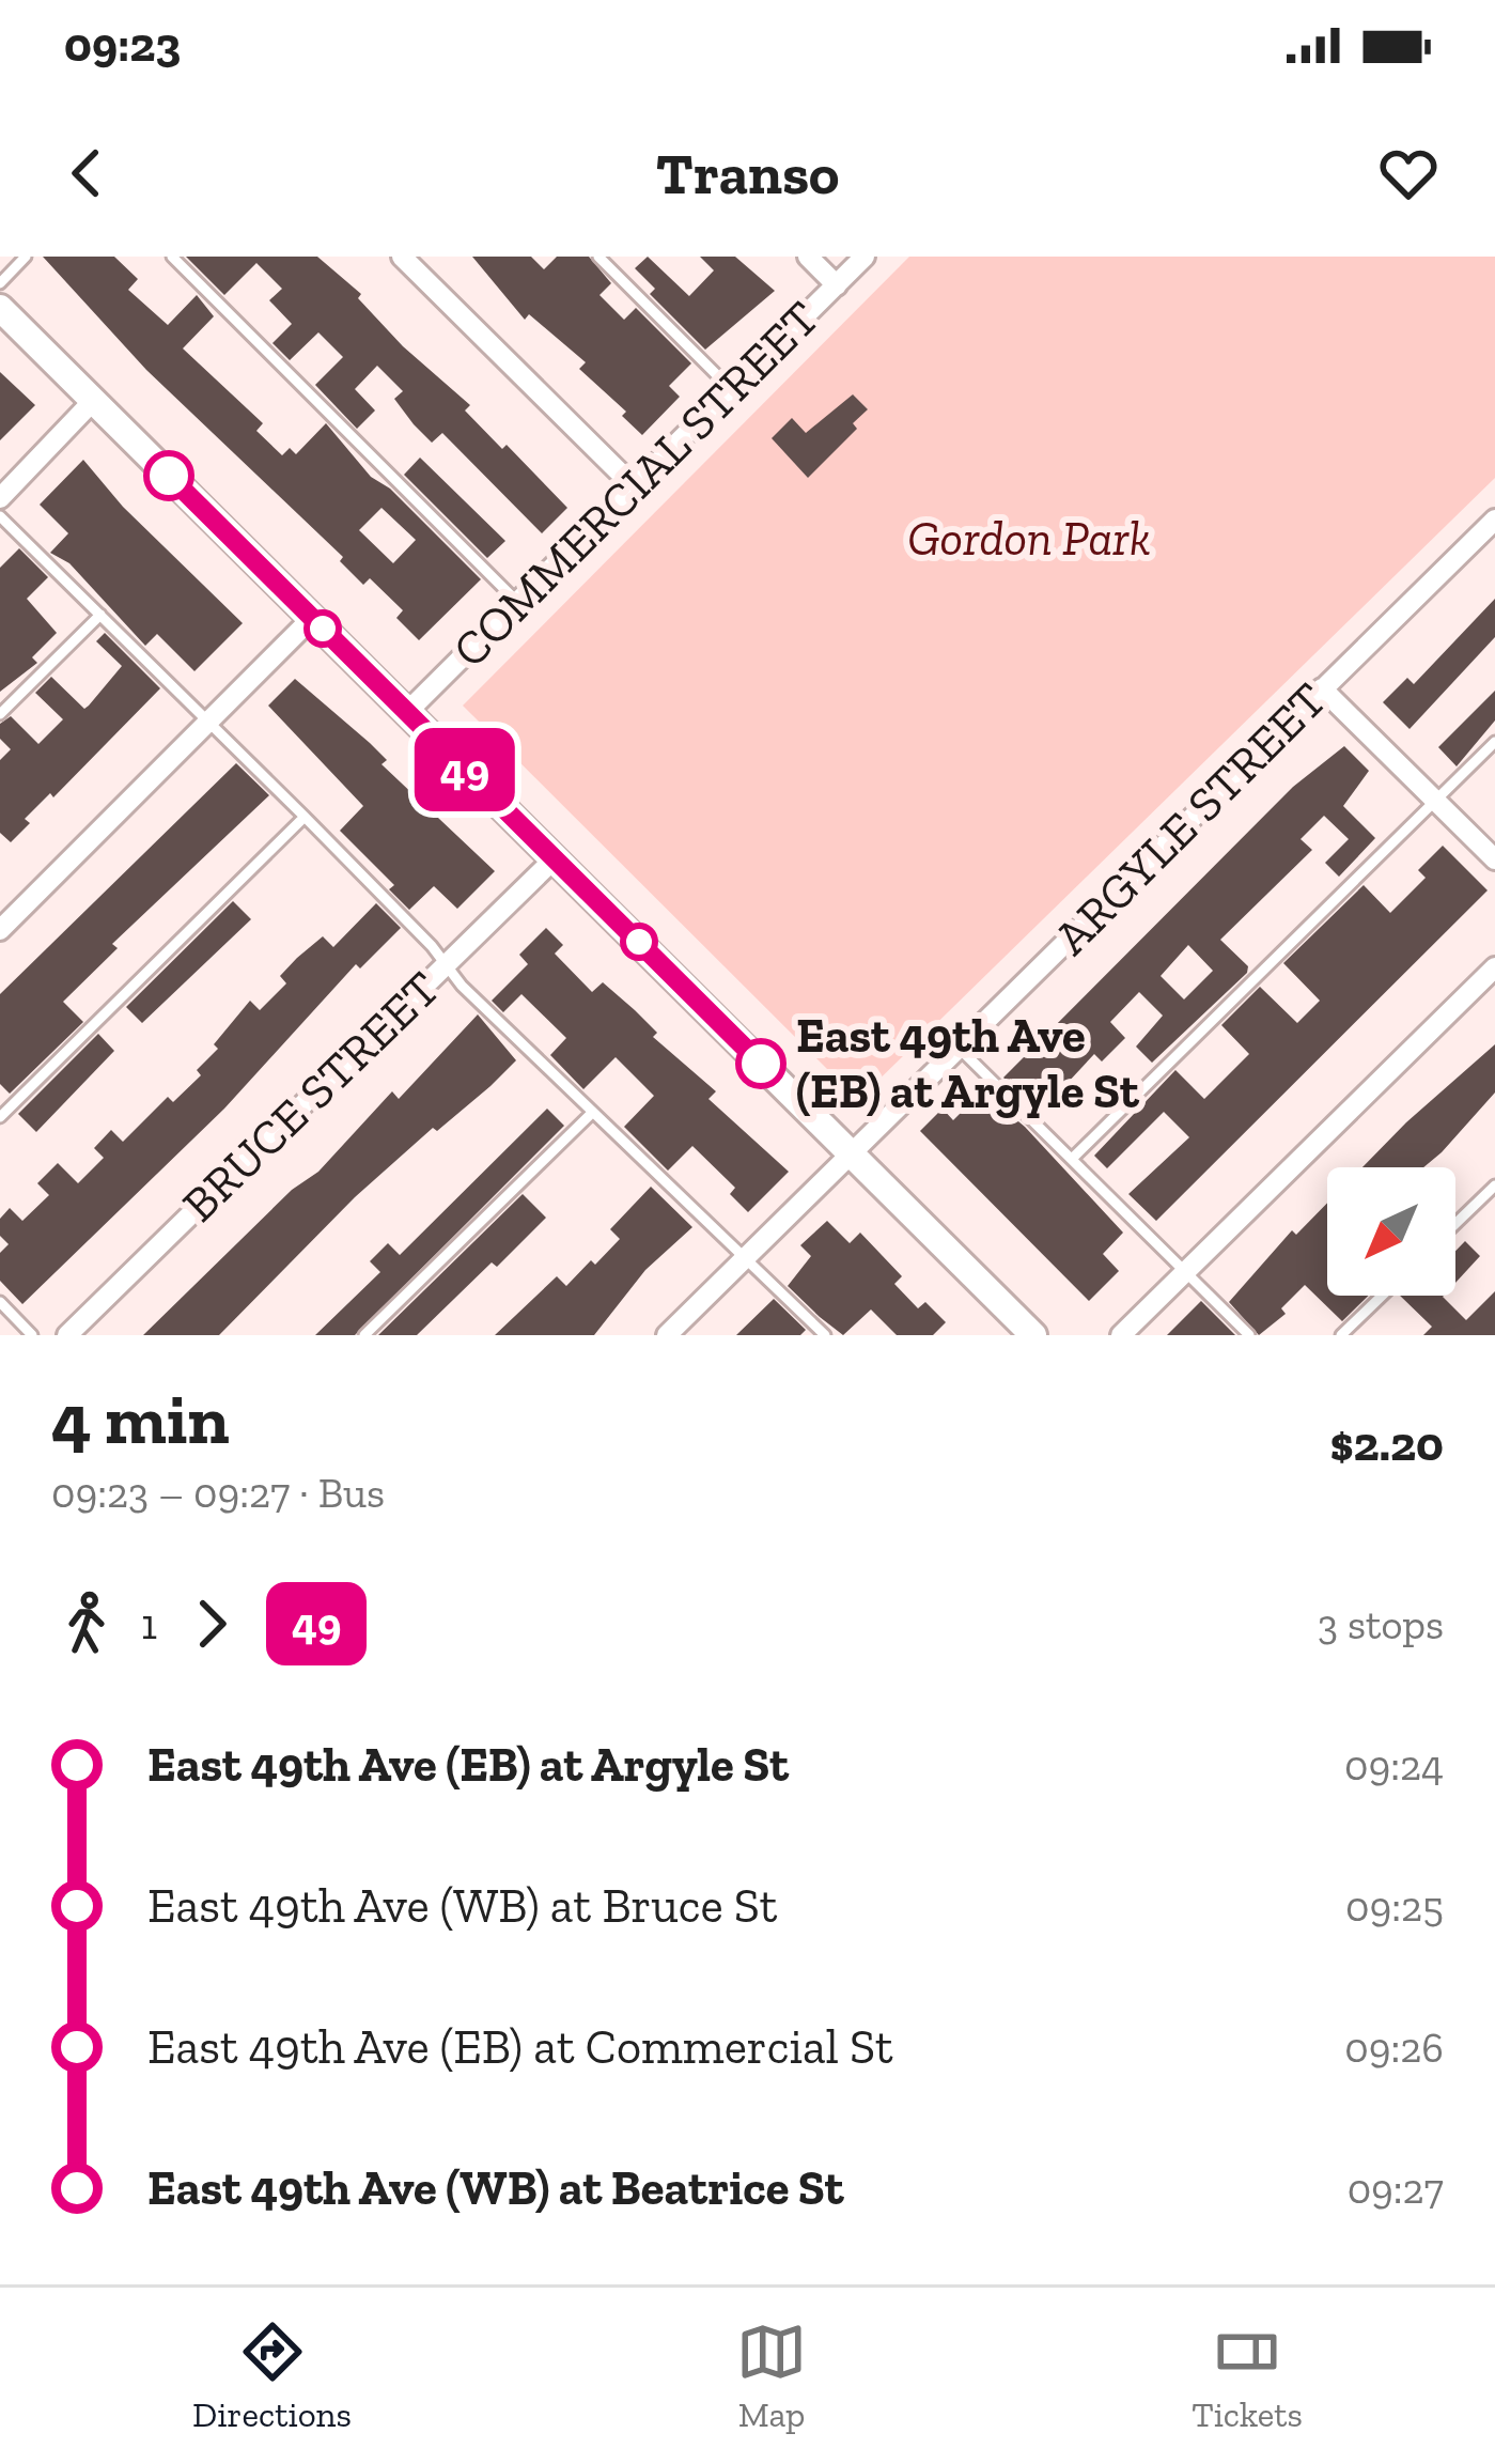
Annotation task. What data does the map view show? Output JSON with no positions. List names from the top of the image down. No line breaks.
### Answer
{"streets":{"street":["COMMERCIAL STREET","ARGYLE STREET","BRUCE STREET"]},"parks":["Gordon Park"],"places":["East 49th Ave (EB) at Argyle St"],"lines":["bus line 49"],"north":"bottom left","page":{"status":"09:23","header":"Transo","on_map":"49","heading":["4 min","09:23 – 09:27 · Bus","$2.20"],"legs":["1","49","3 stops"],"list":[{"name":"East 49th Ave (EB) at Argyle St","value":"09:24"},{"name":"East 49th Ave (WB) at Bruce St","value":"09:25"},{"name":"East 49th Ave (EB) at Commercial St","value":"09:26"},{"name":"East 49th Ave (WB) at Beatrice St","value":"09:27"}],"tabs":["Directions","Map","Tickets"]}}
